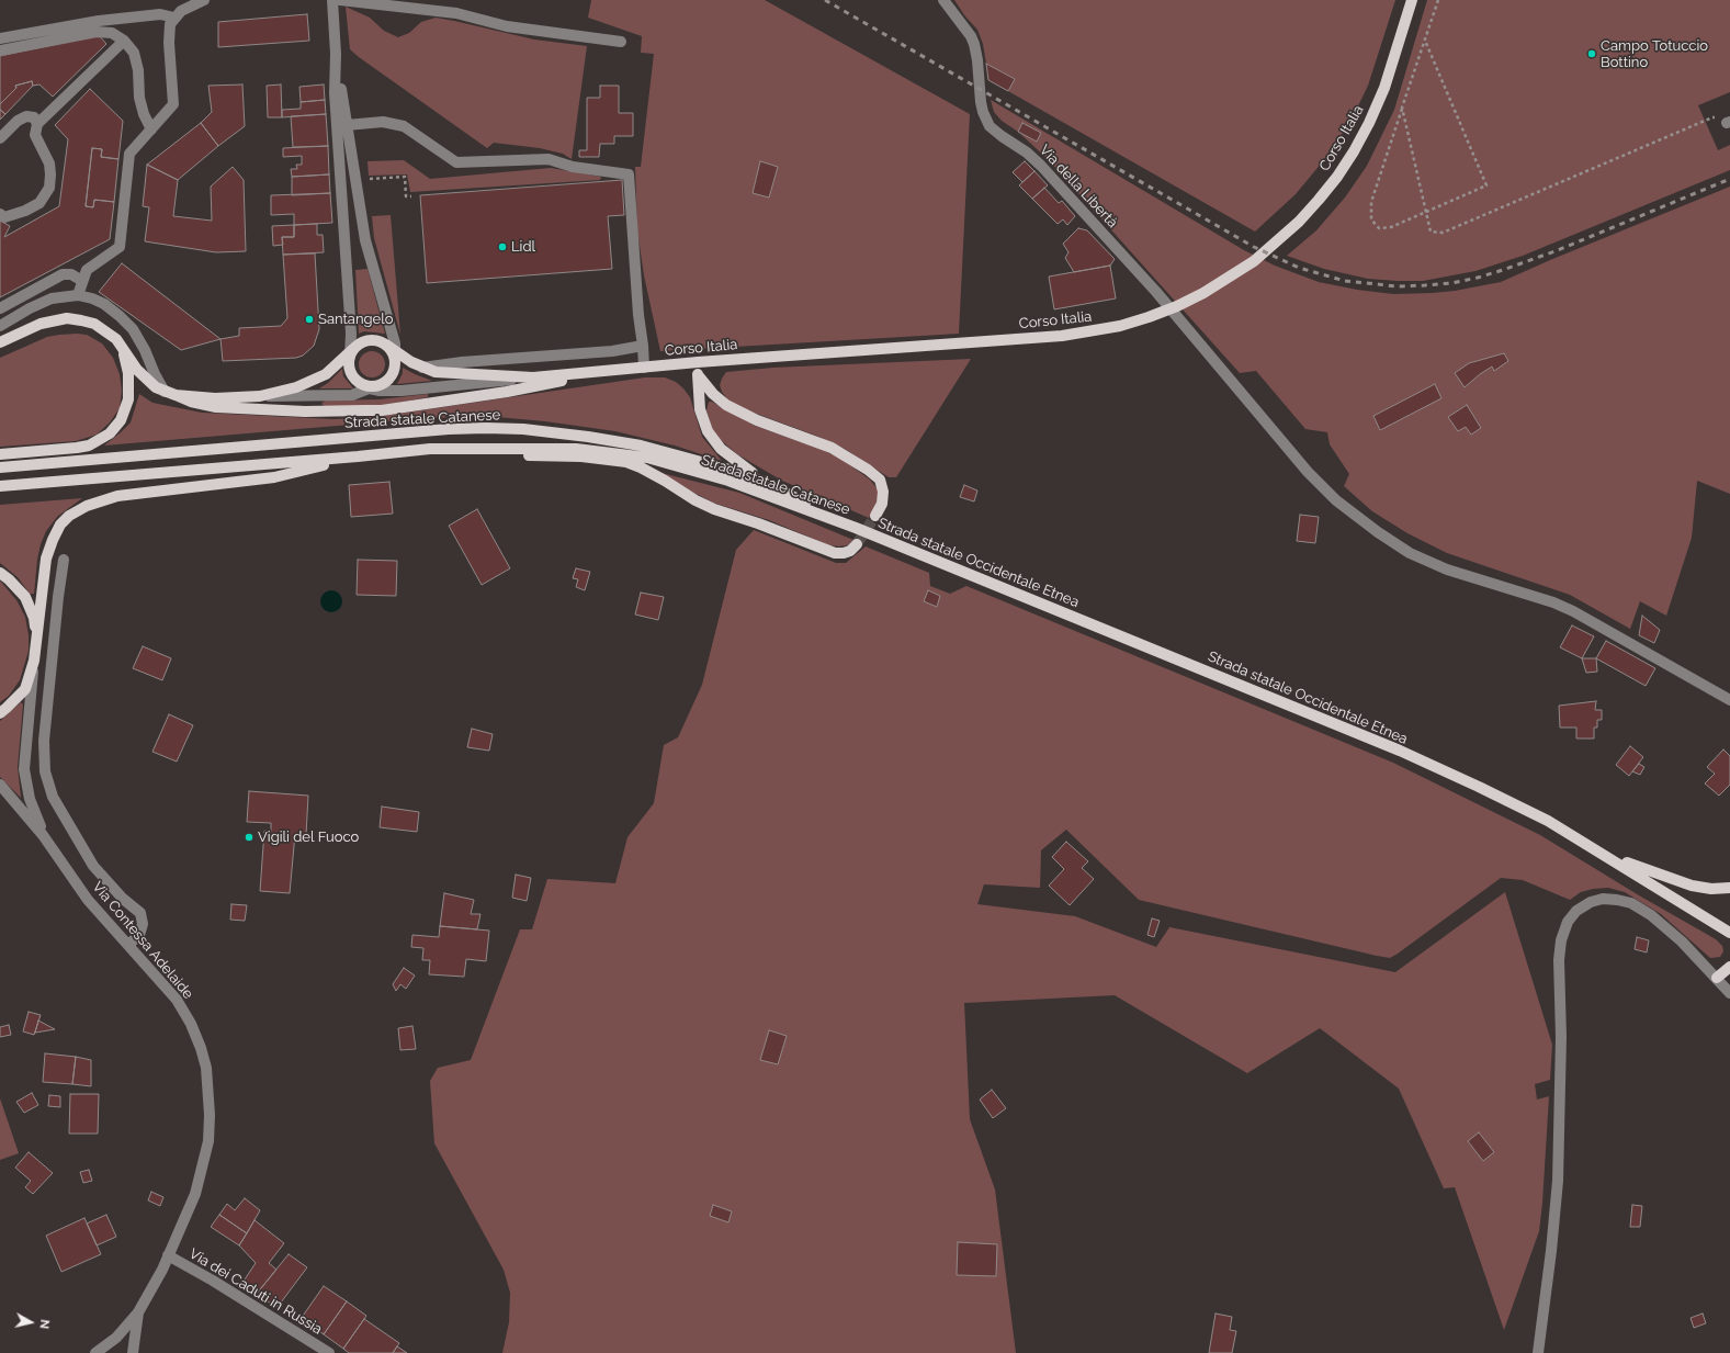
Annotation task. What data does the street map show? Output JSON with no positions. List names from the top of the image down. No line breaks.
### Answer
{"streets":{"main road":["Corso Italia","Strada statale Catanese","Strada statale Occidentale Etnea"],"street":["Via della Libertà","Via Contessa Adelaide","Via dei Caduti in Russia"]},"crossings":[["Strada statale Catanese","Strada statale Occidentale Etnea"],["Via Contessa Adelaide","Via dei Caduti in Russia"]],"places":["Campo Totuccio Bottino","Lidl","Santangelo","Vigili del Fuoco"],"north":"right"}
